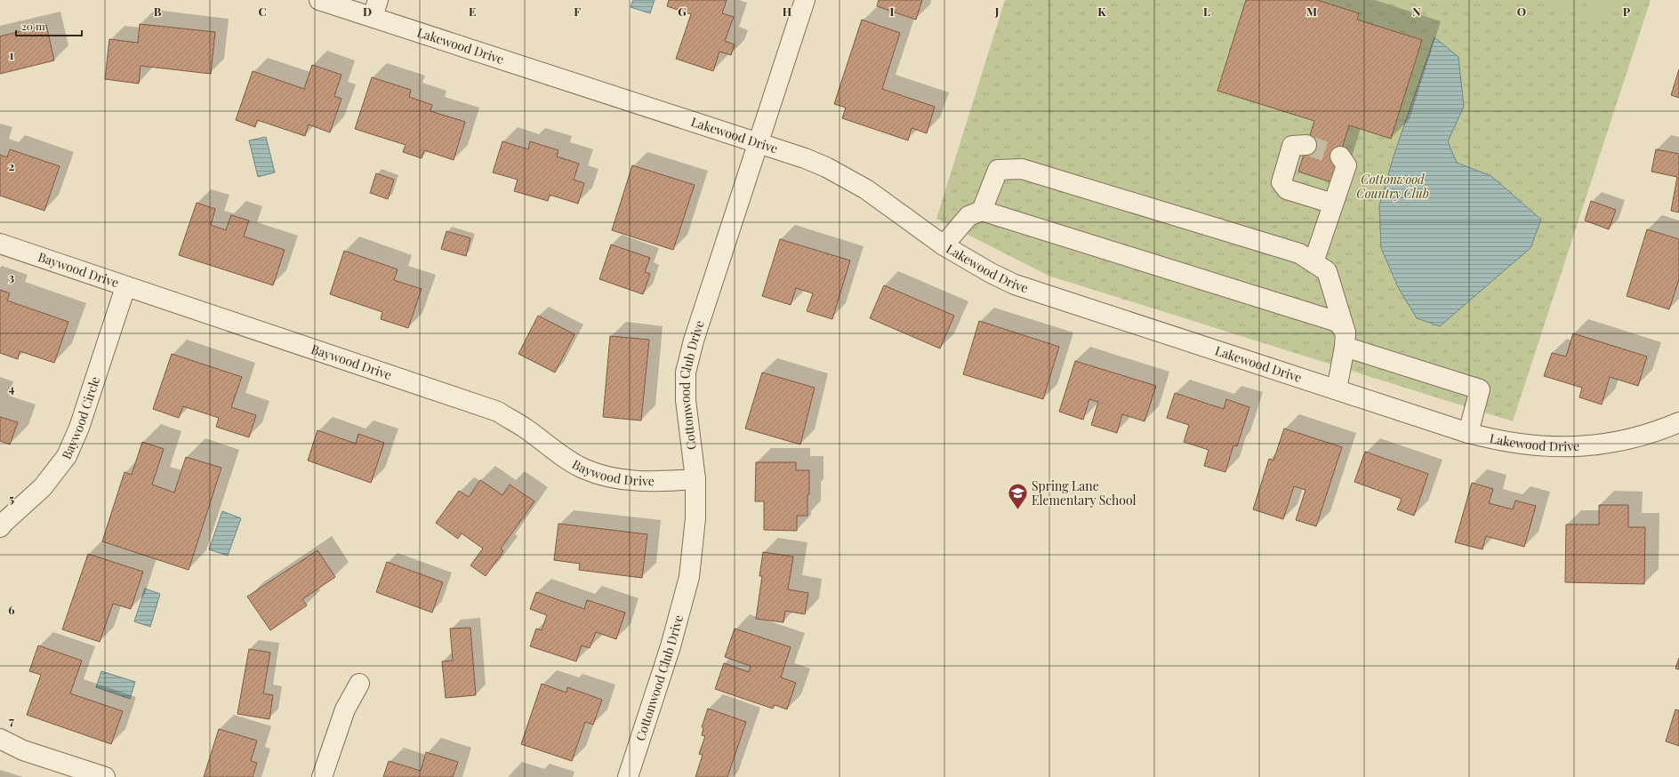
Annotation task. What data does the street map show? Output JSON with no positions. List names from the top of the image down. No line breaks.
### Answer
{"streets":{"street":["Lakewood Drive","Baywood Drive","Cottonwood Club Drive","Baywood Circle"]},"crossings":[["Lakewood Drive","Cottonwood Club Drive"],["Baywood Drive","Cottonwood Club Drive"],["Baywood Drive","Baywood Circle"]],"parks":["Cottonwood Country Club"],"places":{"school or university":["Spring Lane Elementary School"]},"scale_bar":"20 m","grid":{"columns":["B","C","D","E","F","G","H","I","J","K","L","M","N","O","P"],"rows":["1","2","3","4","5","6","7"]}}
